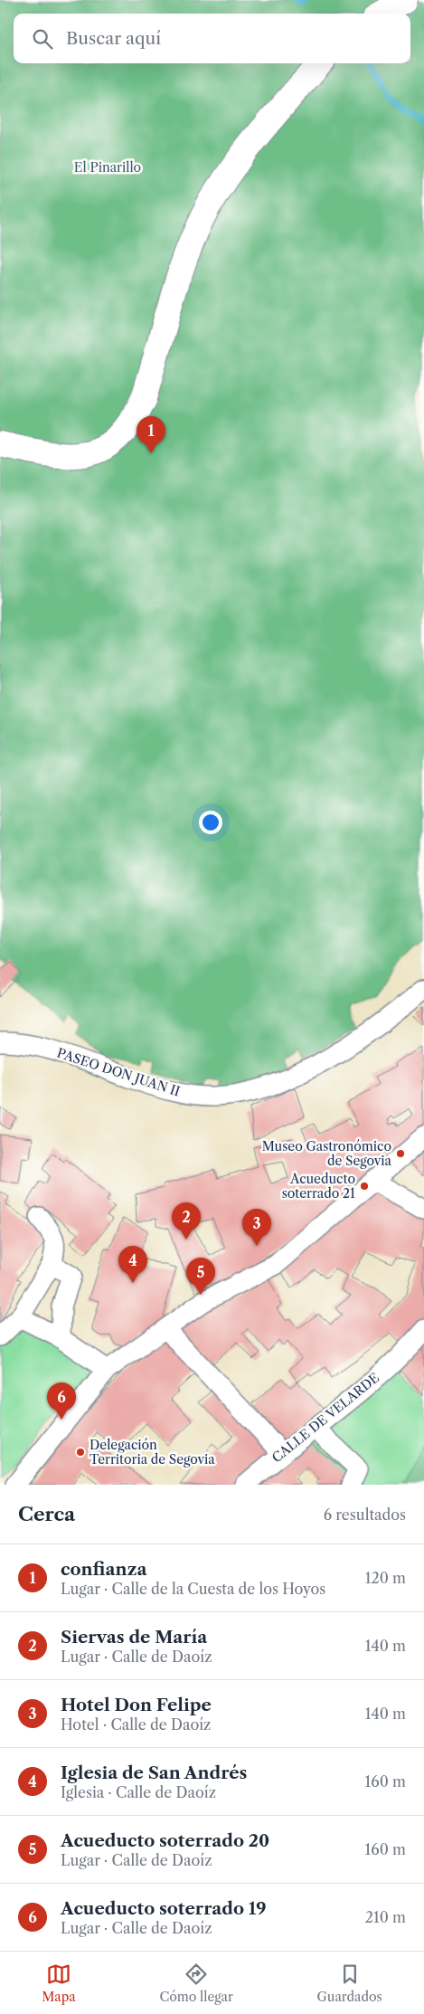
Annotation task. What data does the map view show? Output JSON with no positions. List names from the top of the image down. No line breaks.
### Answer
{"streets":{"street":["PASEO DON JUAN II","CALLE DE VELARDE"]},"parks":["El Pinarillo"],"places":["Museo Gastronómico de Segovia","Acueducto soterrado 21","Delegación Territoria de Segovia"],"page":{"search":"Buscar aquí","pins":["1","2","3","4","5","6"],"heading":["Cerca","6 resultados"],"list":[{"mark":"1","name":"confianza","note":"Lugar · Calle de la Cuesta de los Hoyos","value":"120 m"},{"mark":"2","name":"Siervas de María","note":"Lugar · Calle de Daoíz","value":"140 m"},{"mark":"3","name":"Hotel Don Felipe","note":"Hotel · Calle de Daoíz","value":"140 m"},{"mark":"4","name":"Iglesia de San Andrés","note":"Iglesia · Calle de Daoíz","value":"160 m"},{"mark":"5","name":"Acueducto soterrado 20","note":"Lugar · Calle de Daoíz","value":"160 m"},{"mark":"6","name":"Acueducto soterrado 19","note":"Lugar · Calle de Daoíz","value":"210 m"}],"nav":["Mapa","Cómo llegar","Guardados"]}}
